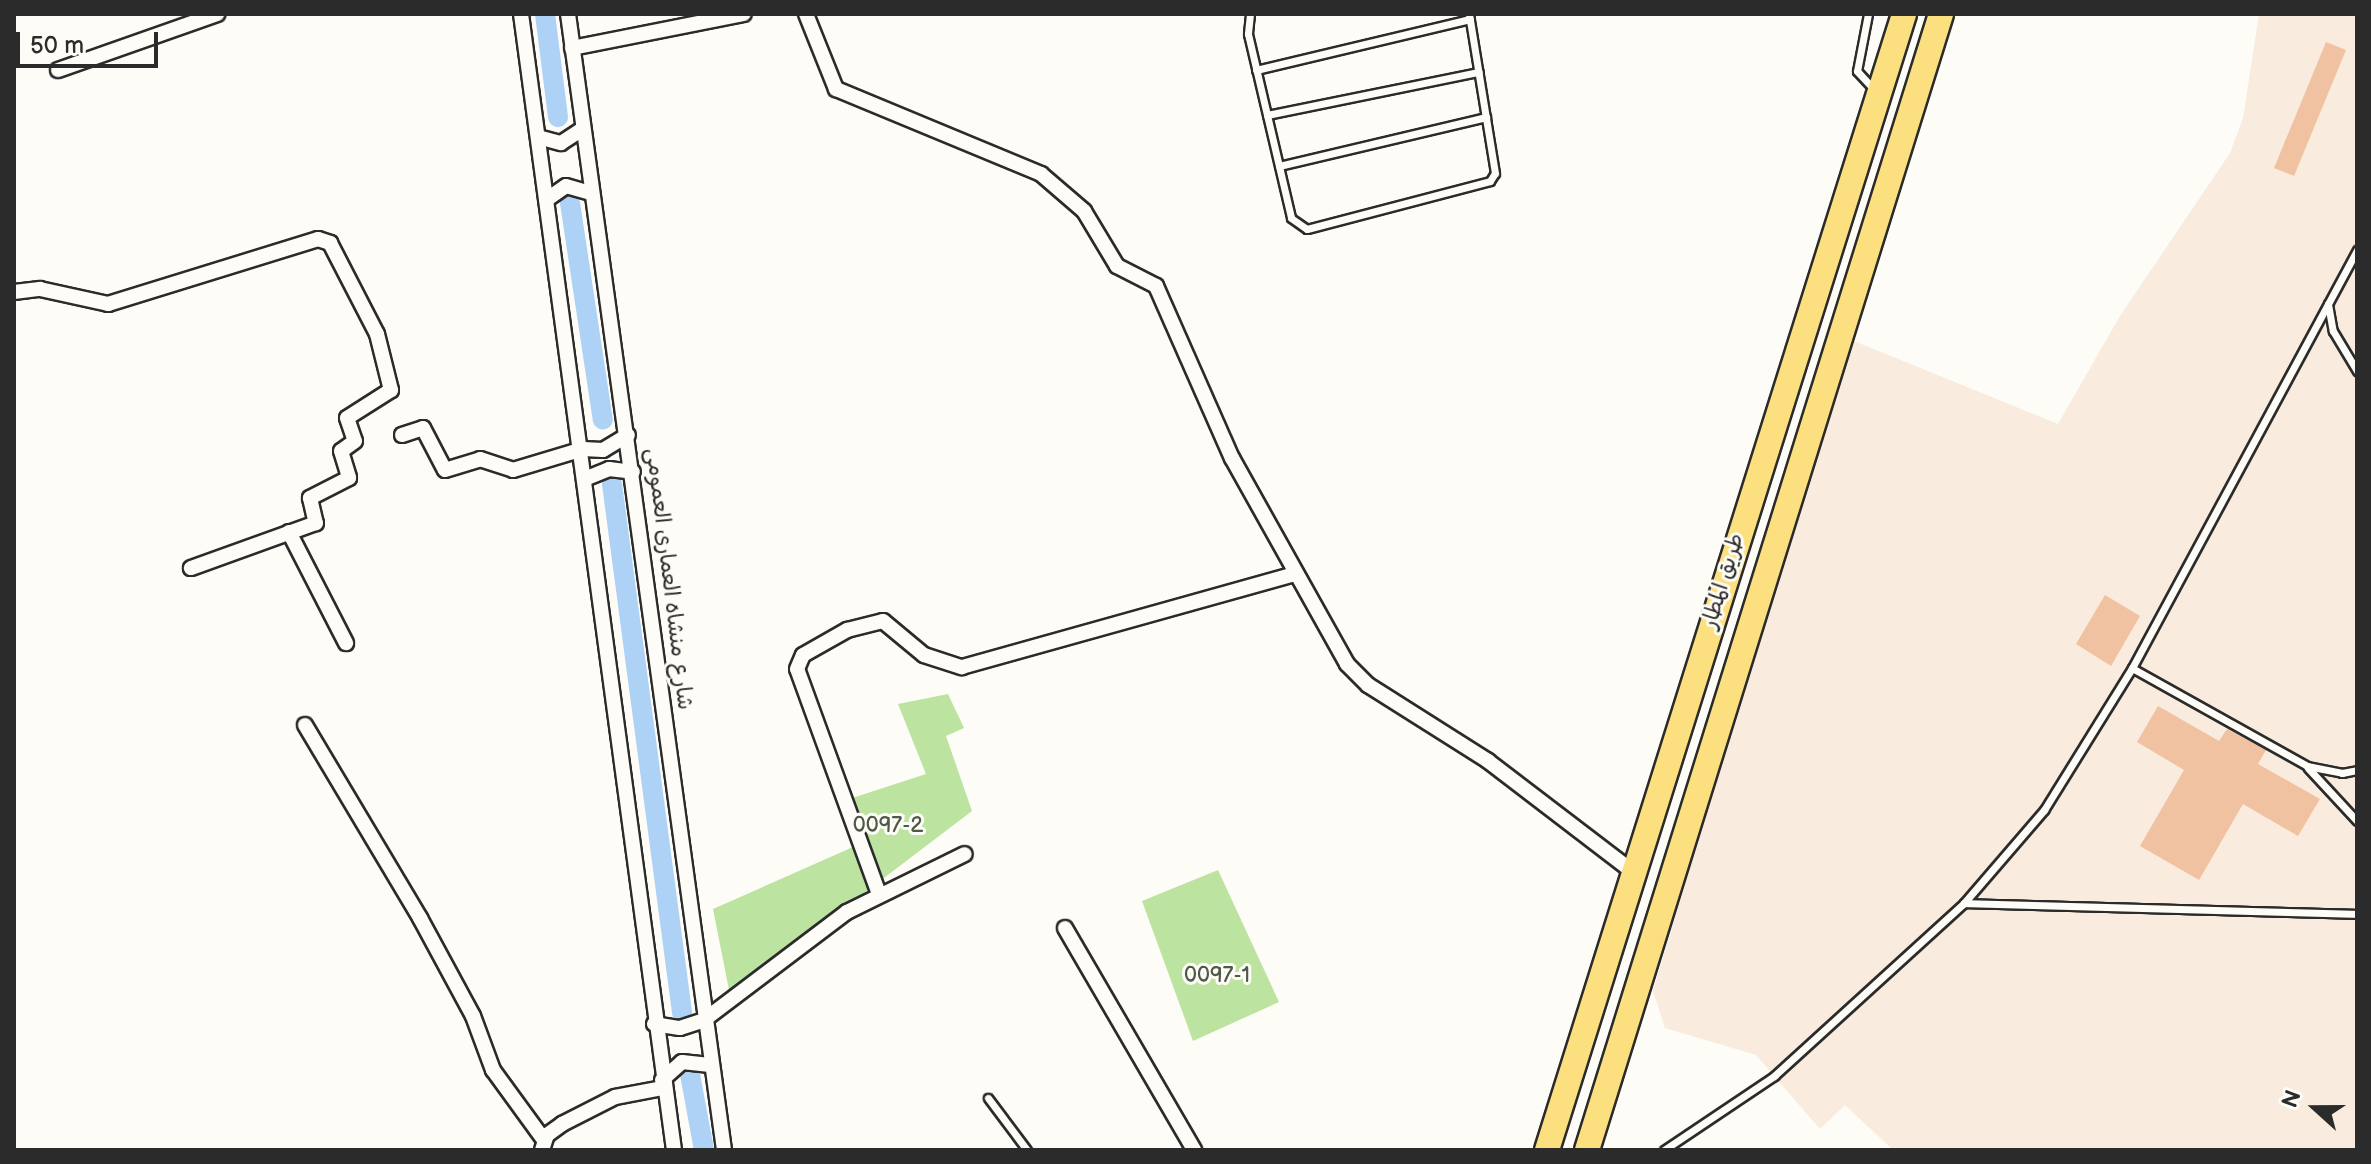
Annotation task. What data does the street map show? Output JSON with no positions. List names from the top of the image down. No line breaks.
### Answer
{"streets":{"main road":["طريق المطار"],"street":["شارع منشاه العمارى العمومى"]},"parks":["0097-2","0097-1"],"scale_bar":"50 m","north":"left"}
